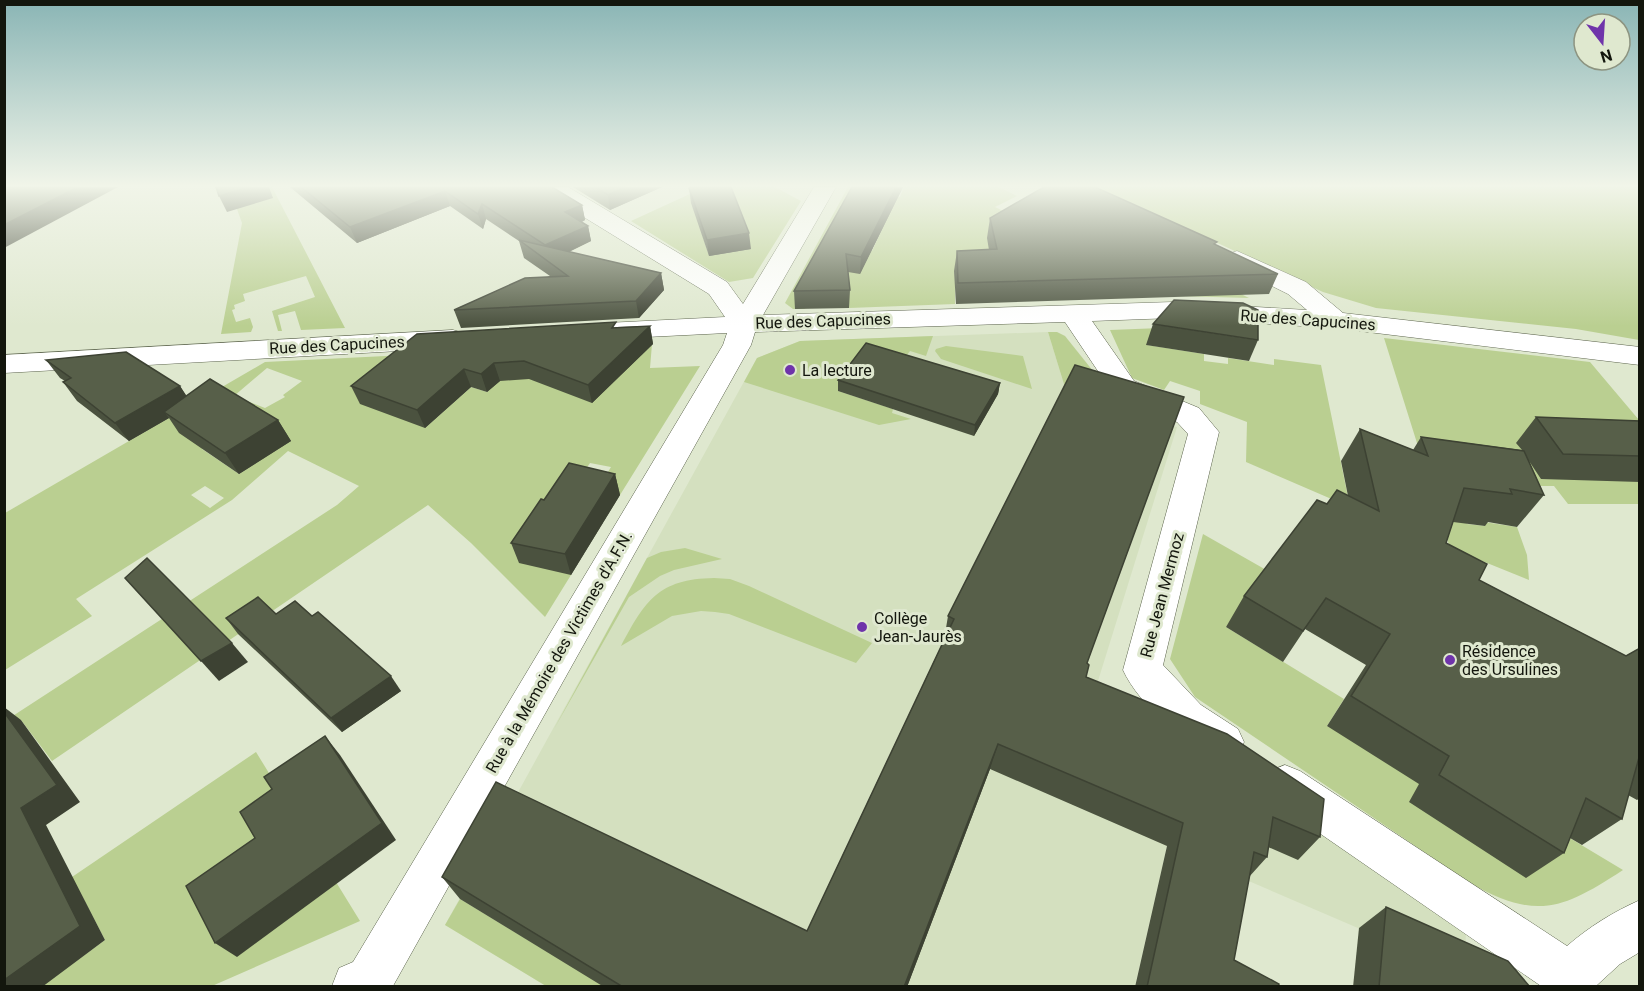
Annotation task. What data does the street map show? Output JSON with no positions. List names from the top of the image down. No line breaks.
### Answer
{"streets":{"street":["Rue des Capucines","Rue Jean Mermoz","Rue à la Mémoire des Victimes d'A.F.N."]},"crossings":[["Rue des Capucines","Rue Jean Mermoz"],["Rue des Capucines","Rue à la Mémoire des Victimes d'A.F.N."]],"places":["La lecture","Collège Jean-Jaurès","Résidence des Ursulines"],"north":"bottom"}
